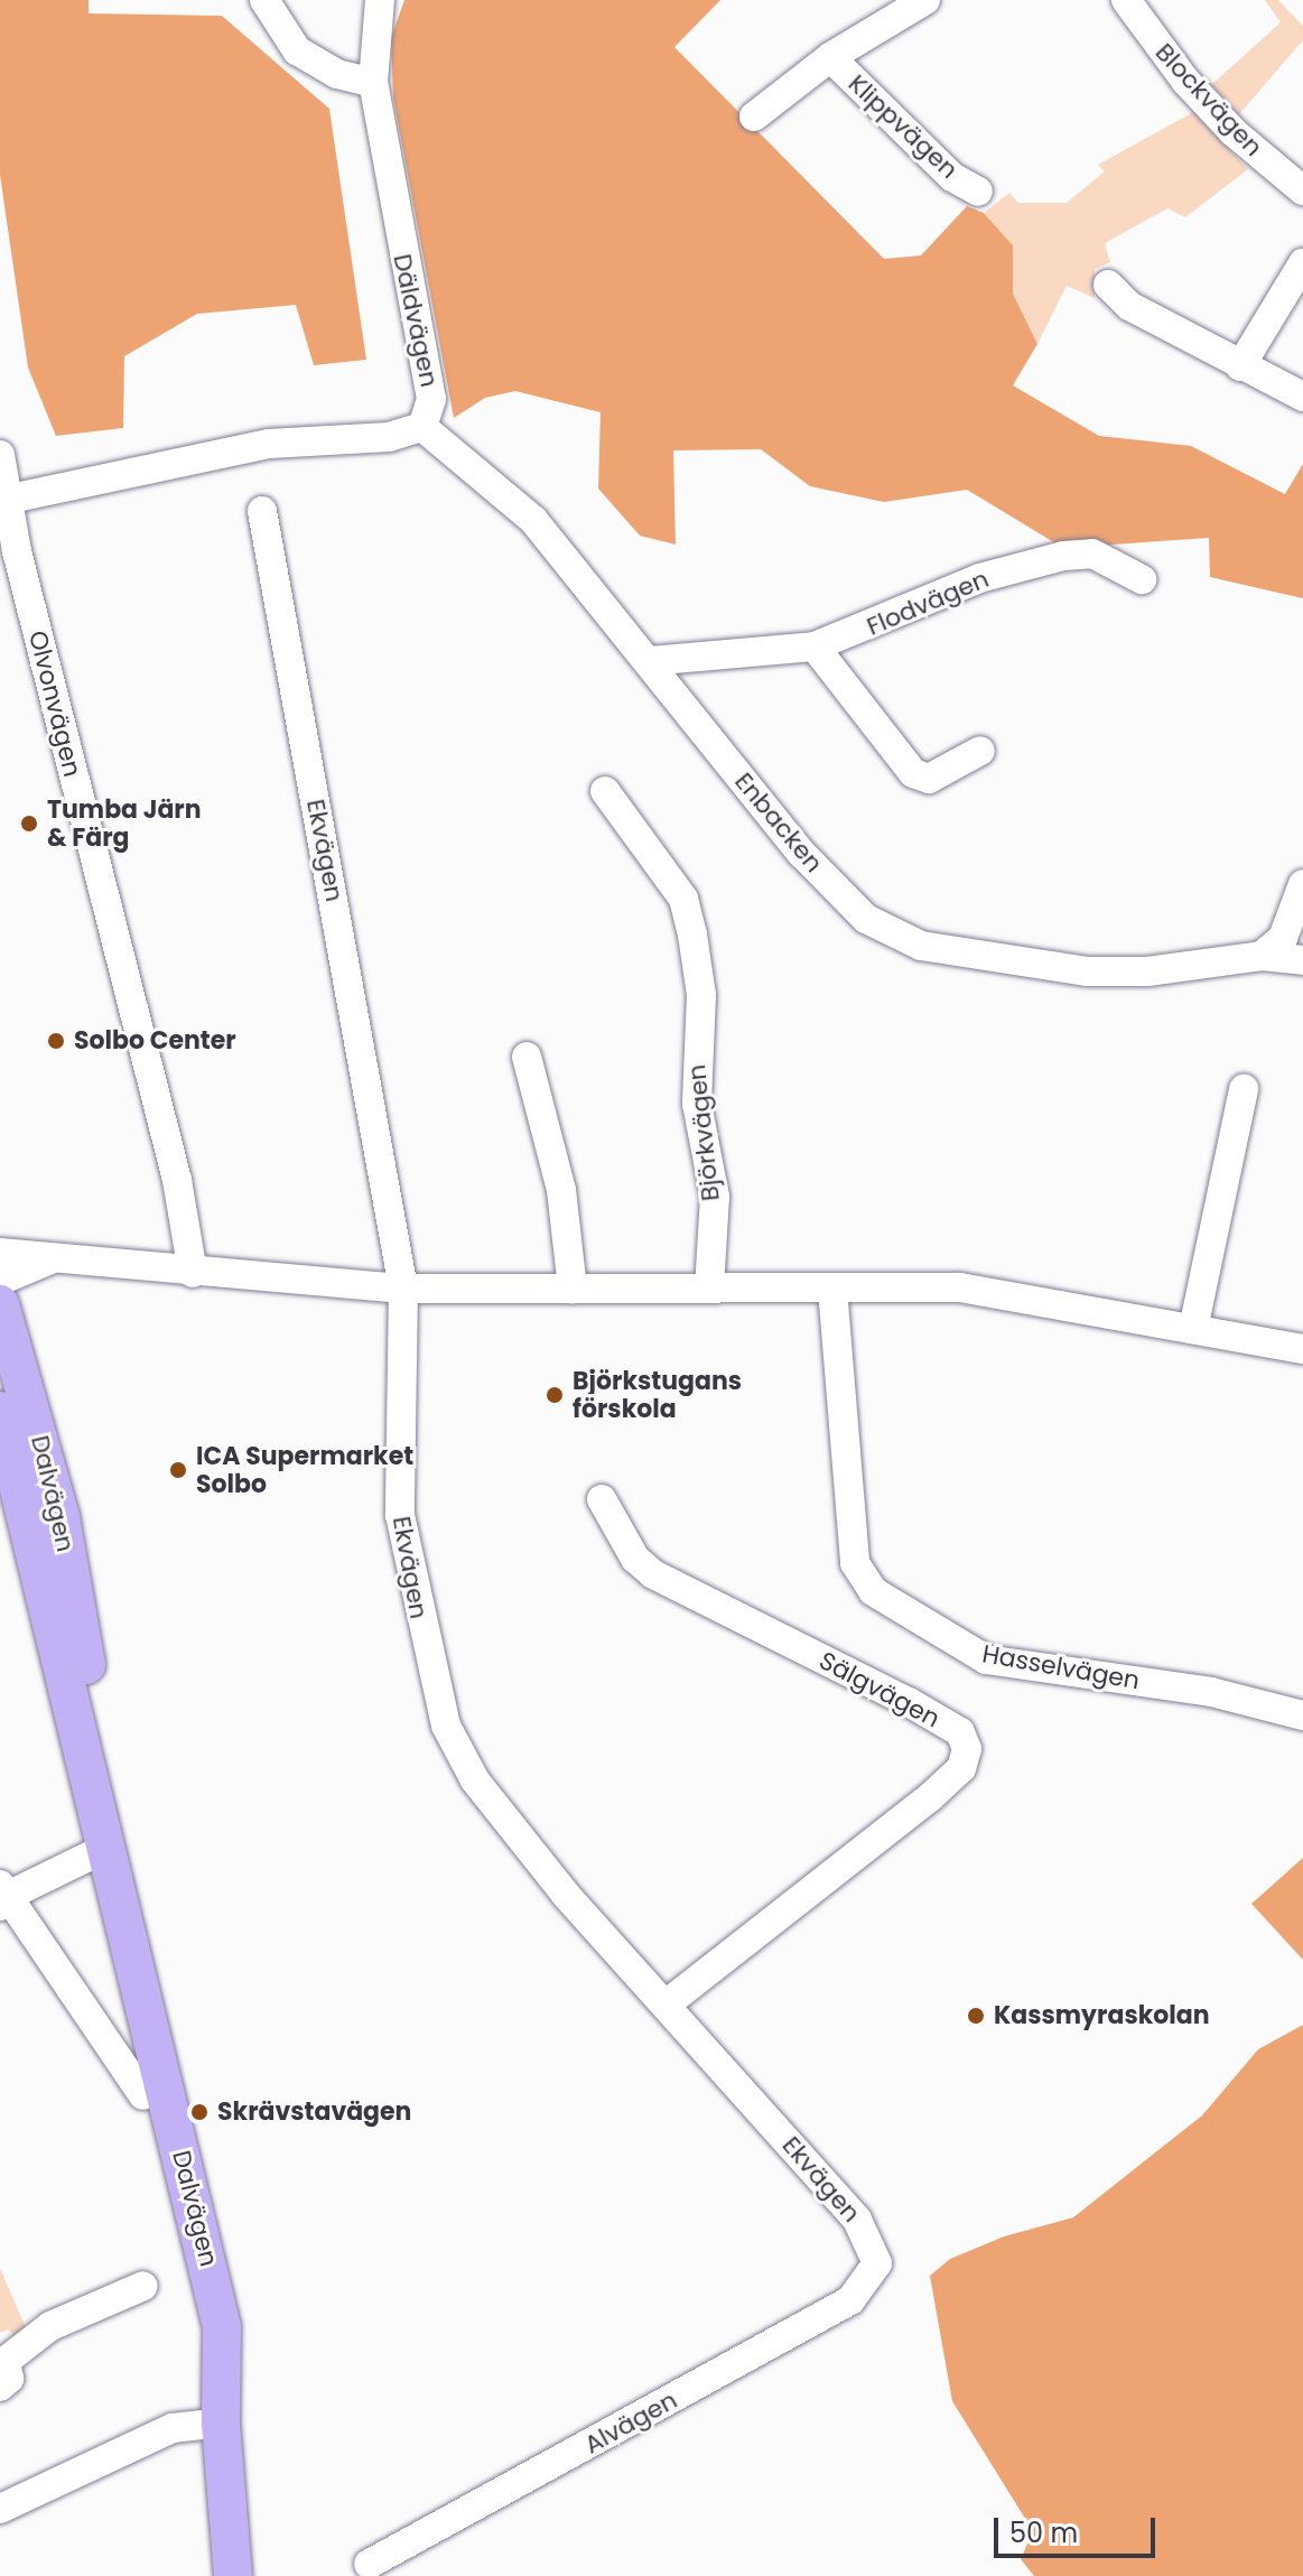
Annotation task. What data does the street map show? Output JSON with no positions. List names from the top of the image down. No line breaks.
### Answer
{"streets":{"main road":["Dalvägen"],"street":["Blockvägen","Klippvägen","Däldvägen","Flodvägen","Olvonvägen","Enbacken","Ekvägen","Björkvägen","Hasselvägen","Sälgvägen","Alvägen"]},"crossings":[["Däldvägen","Enbacken"],["Flodvägen","Enbacken"],["Ekvägen","Sälgvägen"],["Ekvägen","Alvägen"]],"places":["Tumba Järn & Färg","Solbo Center","Björkstugans förskola","ICA Supermarket Solbo","Kassmyraskolan","Skrävstavägen"],"scale_bar":"50 m"}
